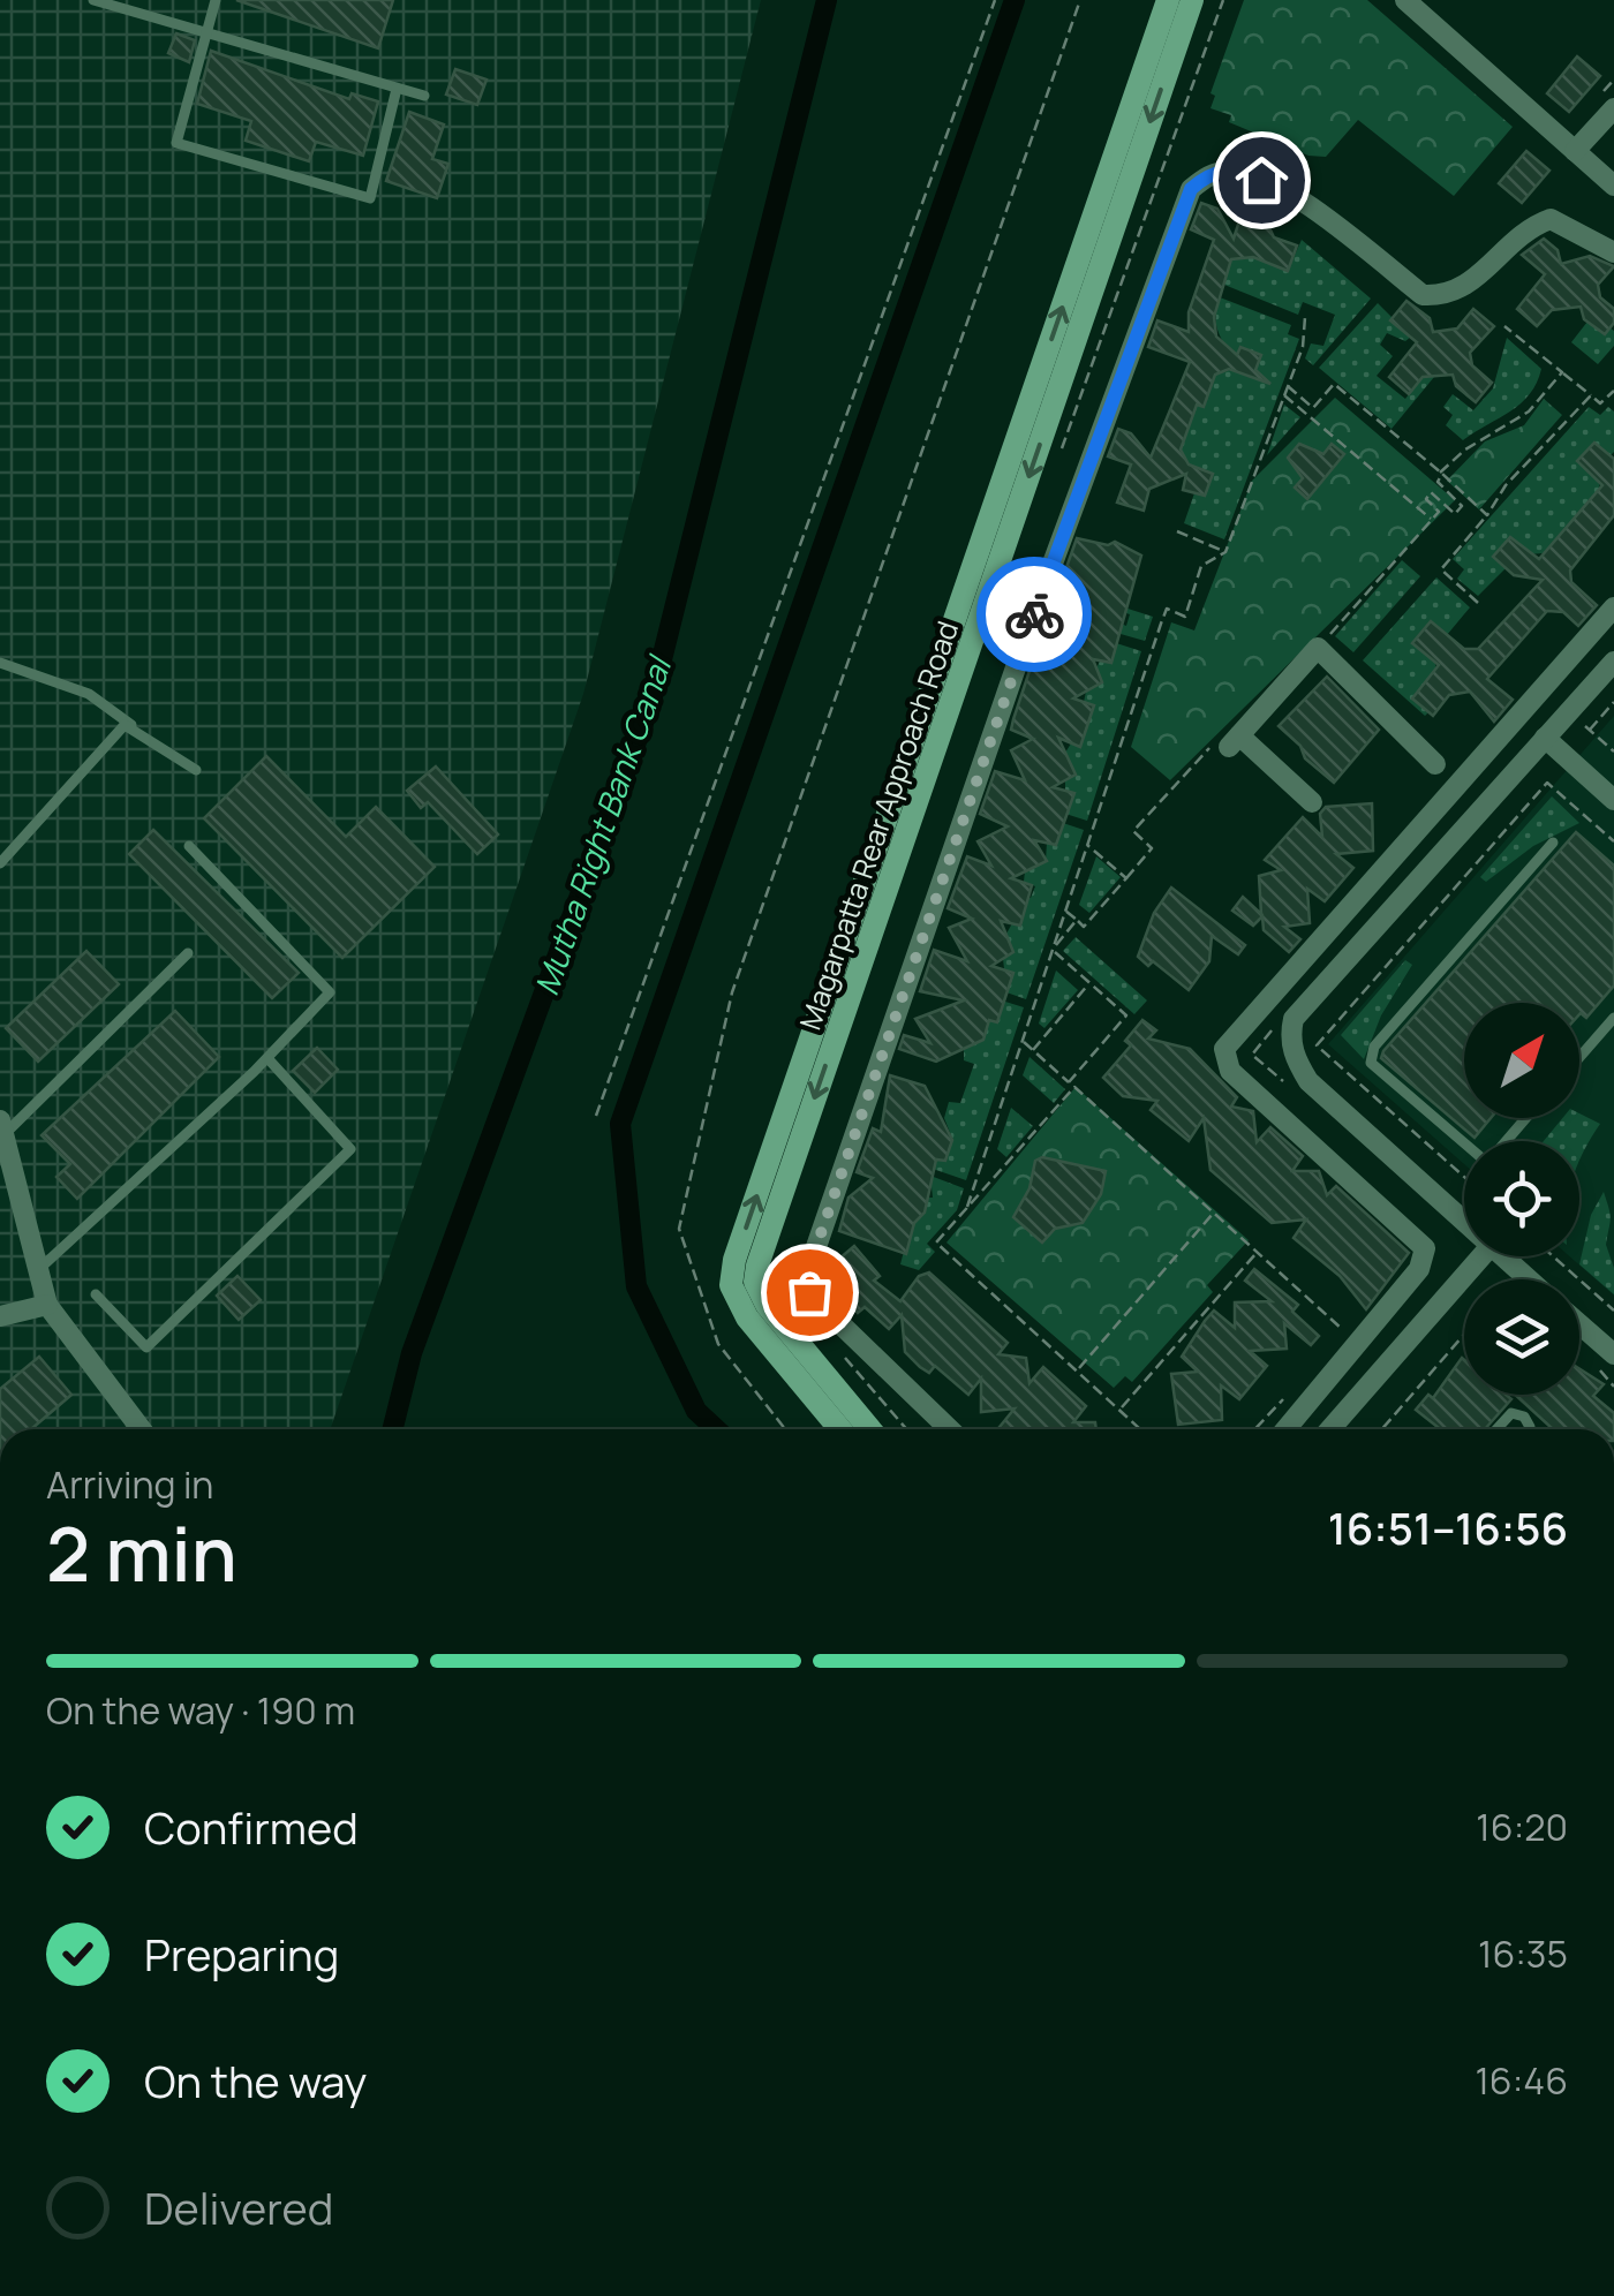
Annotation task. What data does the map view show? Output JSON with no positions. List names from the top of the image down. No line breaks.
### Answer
{"streets":{"street":["Magarpatta Rear Approach Road"]},"water":["Mutha Right Bank Canal"],"north":"top right","page":{"heading":["2 min","Arriving in","16:51–16:56"],"bar":"On the way · 190 m","list":[["Confirmed","16:20"],["Preparing","16:35"],["On the way","16:46"],"Delivered"]}}
